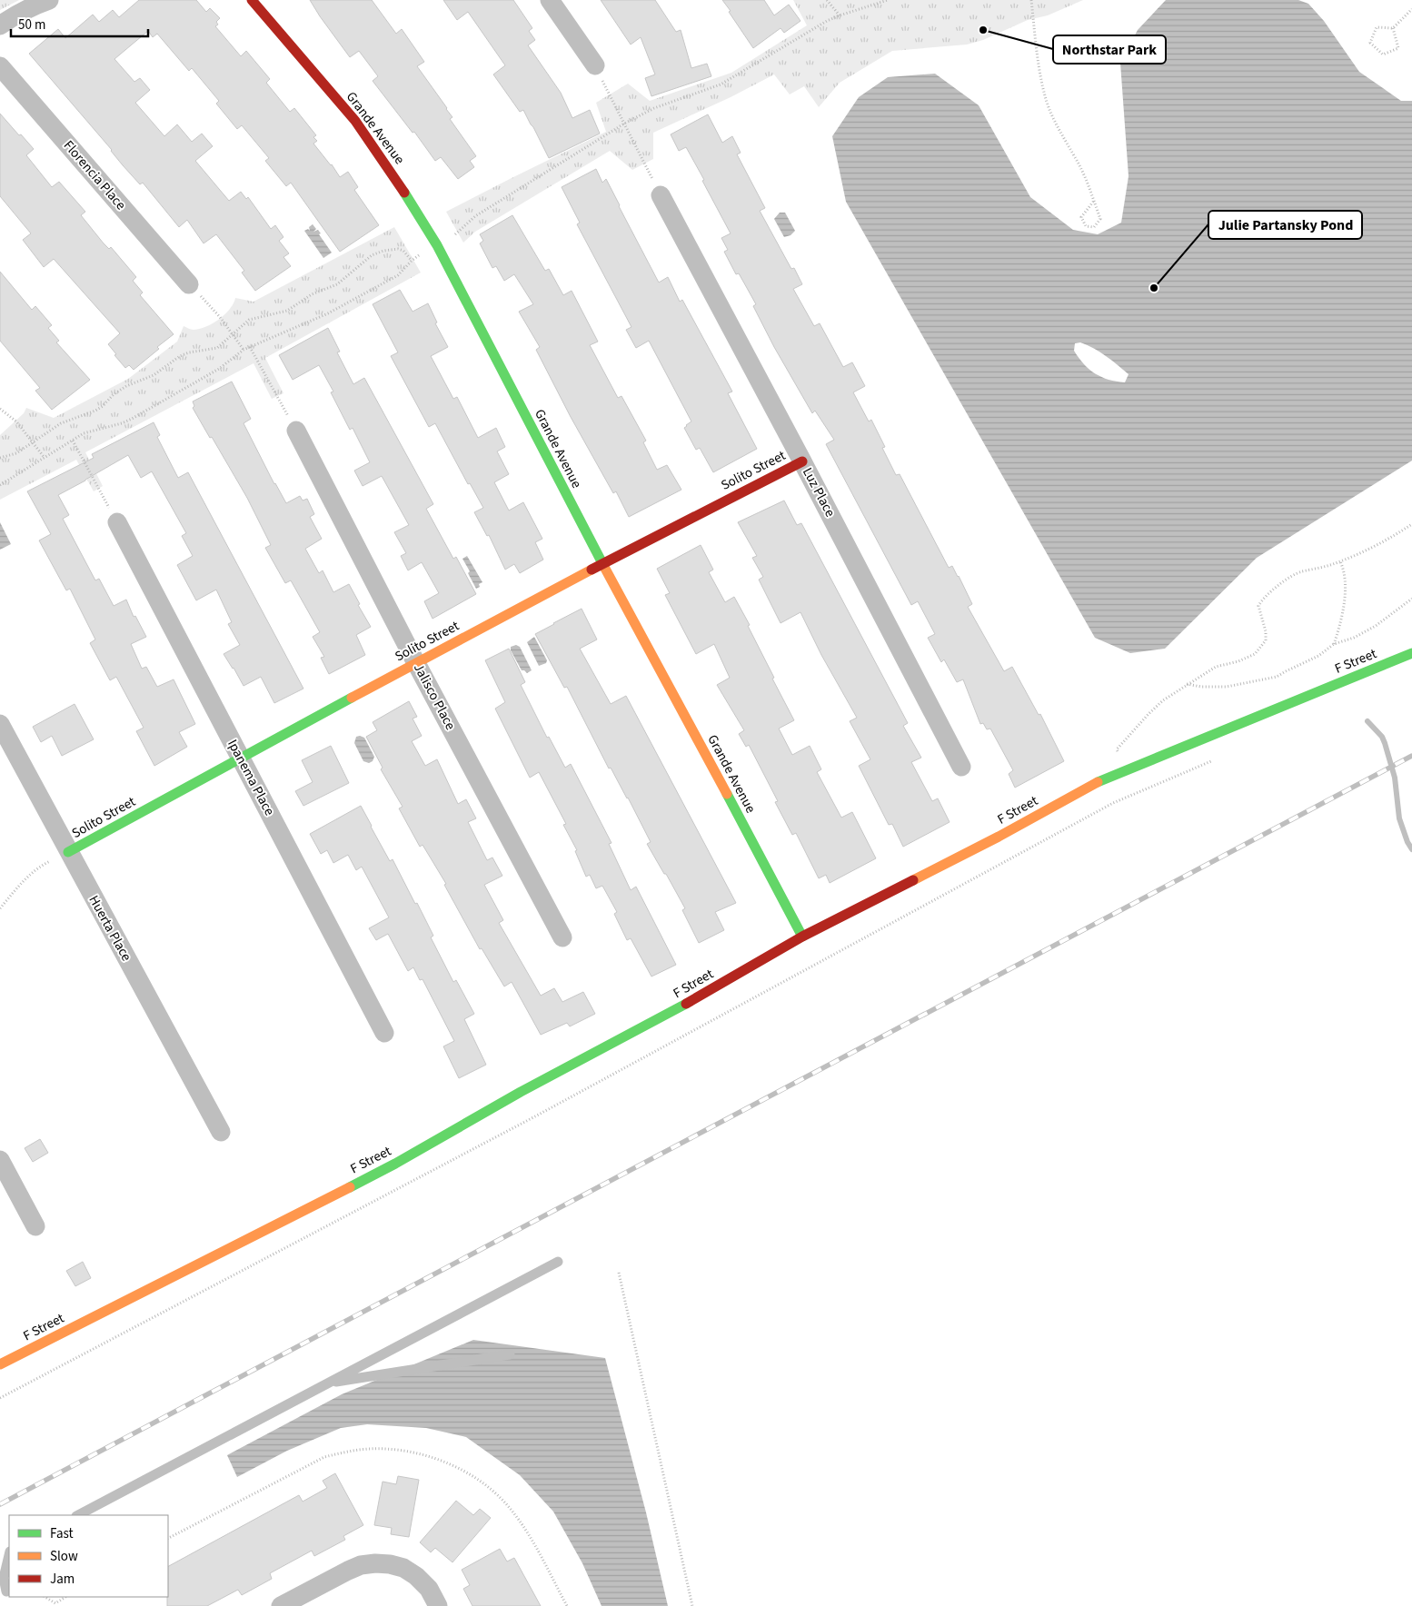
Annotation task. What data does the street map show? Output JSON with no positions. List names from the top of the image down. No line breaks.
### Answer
{"streets":{"street":["Grande Avenue","Florencia Place","Solito Street","Luz Place","F Street","Jalisco Place","Ipanema Place","Huerta Place"]},"crossings":[["Grande Avenue","Solito Street"],["Grande Avenue","F Street"],["Solito Street","Luz Place"],["Solito Street","Jalisco Place"],["Solito Street","Ipanema Place"],["Solito Street","Huerta Place"]],"places":["Northstar Park","Julie Partansky Pond"],"legend":["Fast","Slow","Jam"],"scale_bar":"50 m"}
